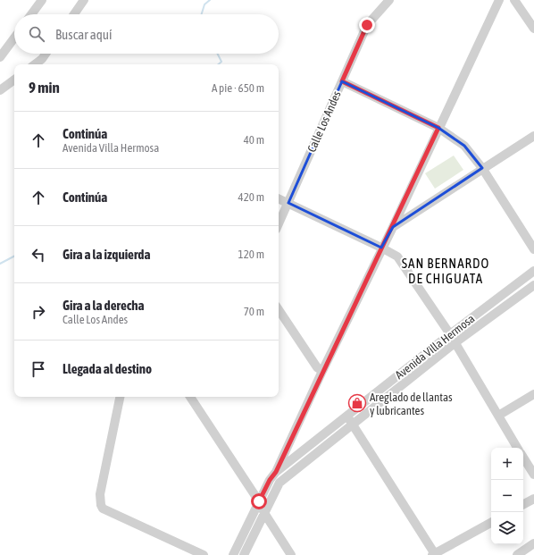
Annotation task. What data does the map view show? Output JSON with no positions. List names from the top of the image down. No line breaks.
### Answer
{"streets":{"street":["Calle Los Andes","Avenida Villa Hermosa"]},"districts":["SAN BERNARDO DE CHIGUATA"],"places":{"shop":["Areglado de llantas y lubricantes"]},"page":{"search":"Buscar aquí","heading":["9 min","A pie · 650 m"],"list":[["Continúa","Avenida Villa Hermosa","40 m"],["Continúa","420 m"],["Gira a la izquierda","120 m"],["Gira a la derecha","Calle Los Andes","70 m"],"Llegada al destino"],"map_buttons":["+","−"]}}
